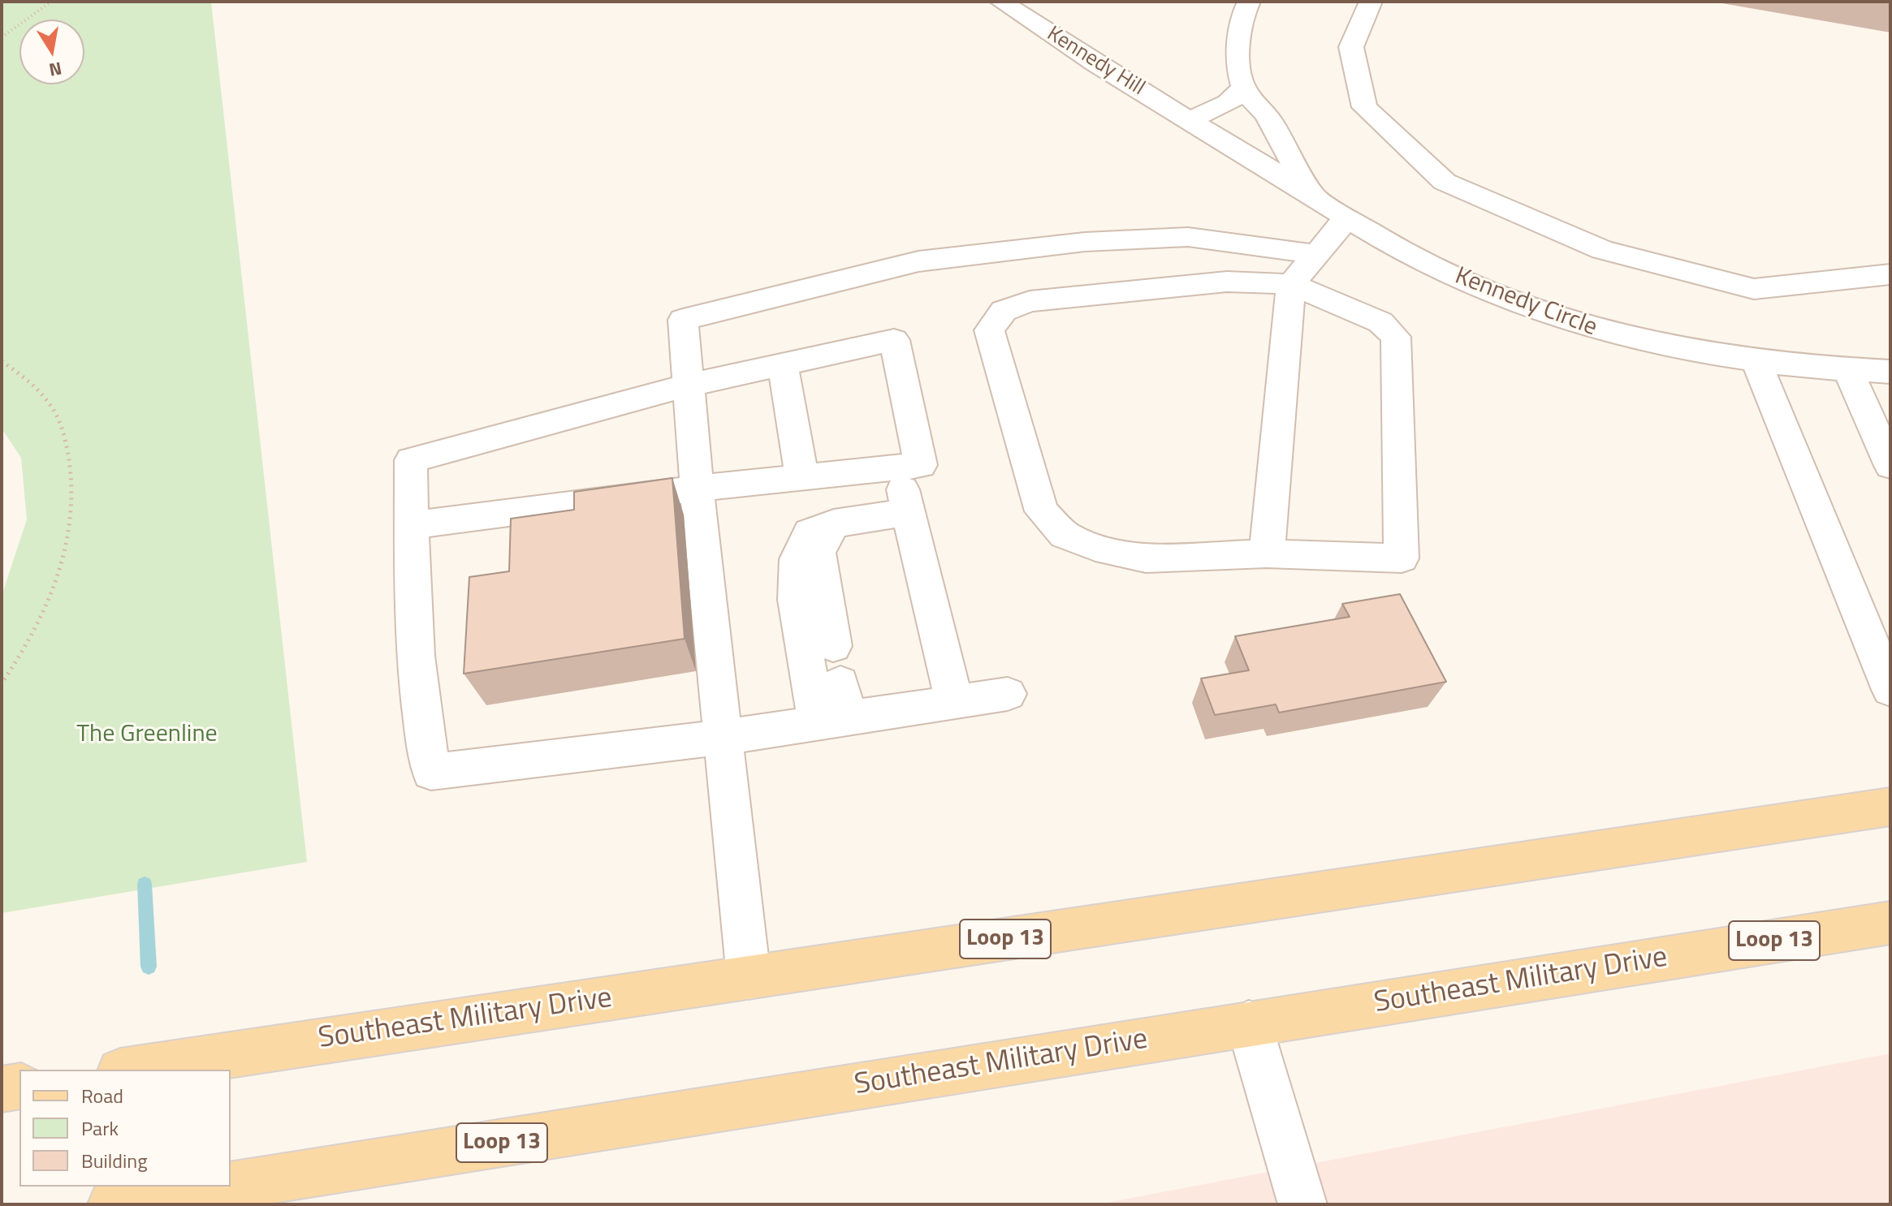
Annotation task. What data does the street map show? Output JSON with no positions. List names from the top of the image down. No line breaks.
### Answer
{"streets":{"main road":["Loop 13","Southeast Military Drive"],"street":["Kennedy Hill","Kennedy Circle"]},"crossings":[["Kennedy Hill","Kennedy Circle"]],"parks":["The Greenline"],"legend":["Road","Park","Building"],"north":"bottom"}
